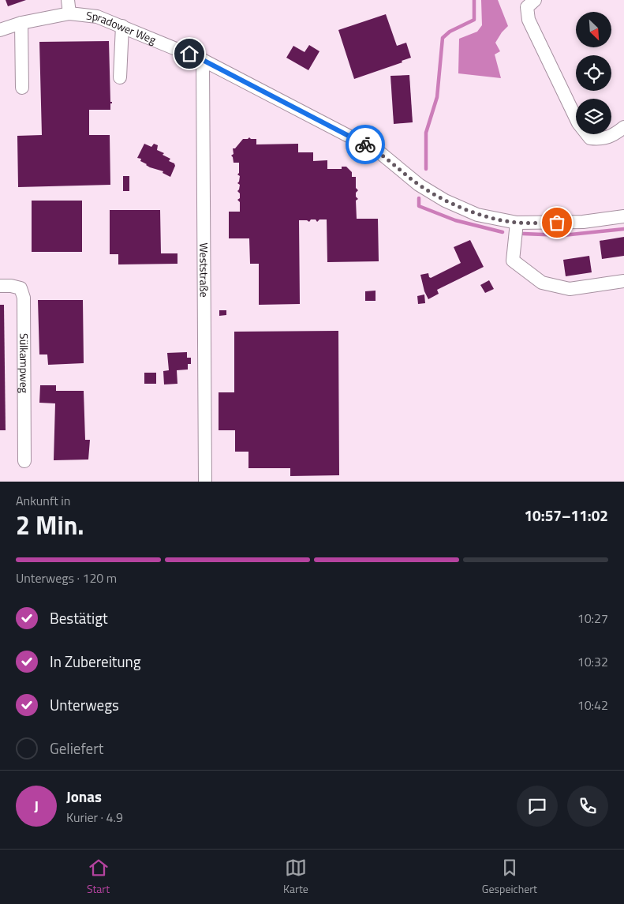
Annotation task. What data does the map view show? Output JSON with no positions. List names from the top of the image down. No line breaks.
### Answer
{"streets":{"street":["Spradower Weg","Weststraße","Sülkampweg"]},"crossings":[["Spradower Weg","Weststraße"]],"north":"bottom right","page":{"heading":["2 Min.","Ankunft in","10:57–11:02"],"panel":["Jonas","Kurier · 4.9"],"bar":"Unterwegs · 120 m","list":[["Bestätigt","10:27"],["In Zubereitung","10:32"],["Unterwegs","10:42"],"Geliefert"],"round":"J","tabs":["Start","Karte","Gespeichert"]}}
